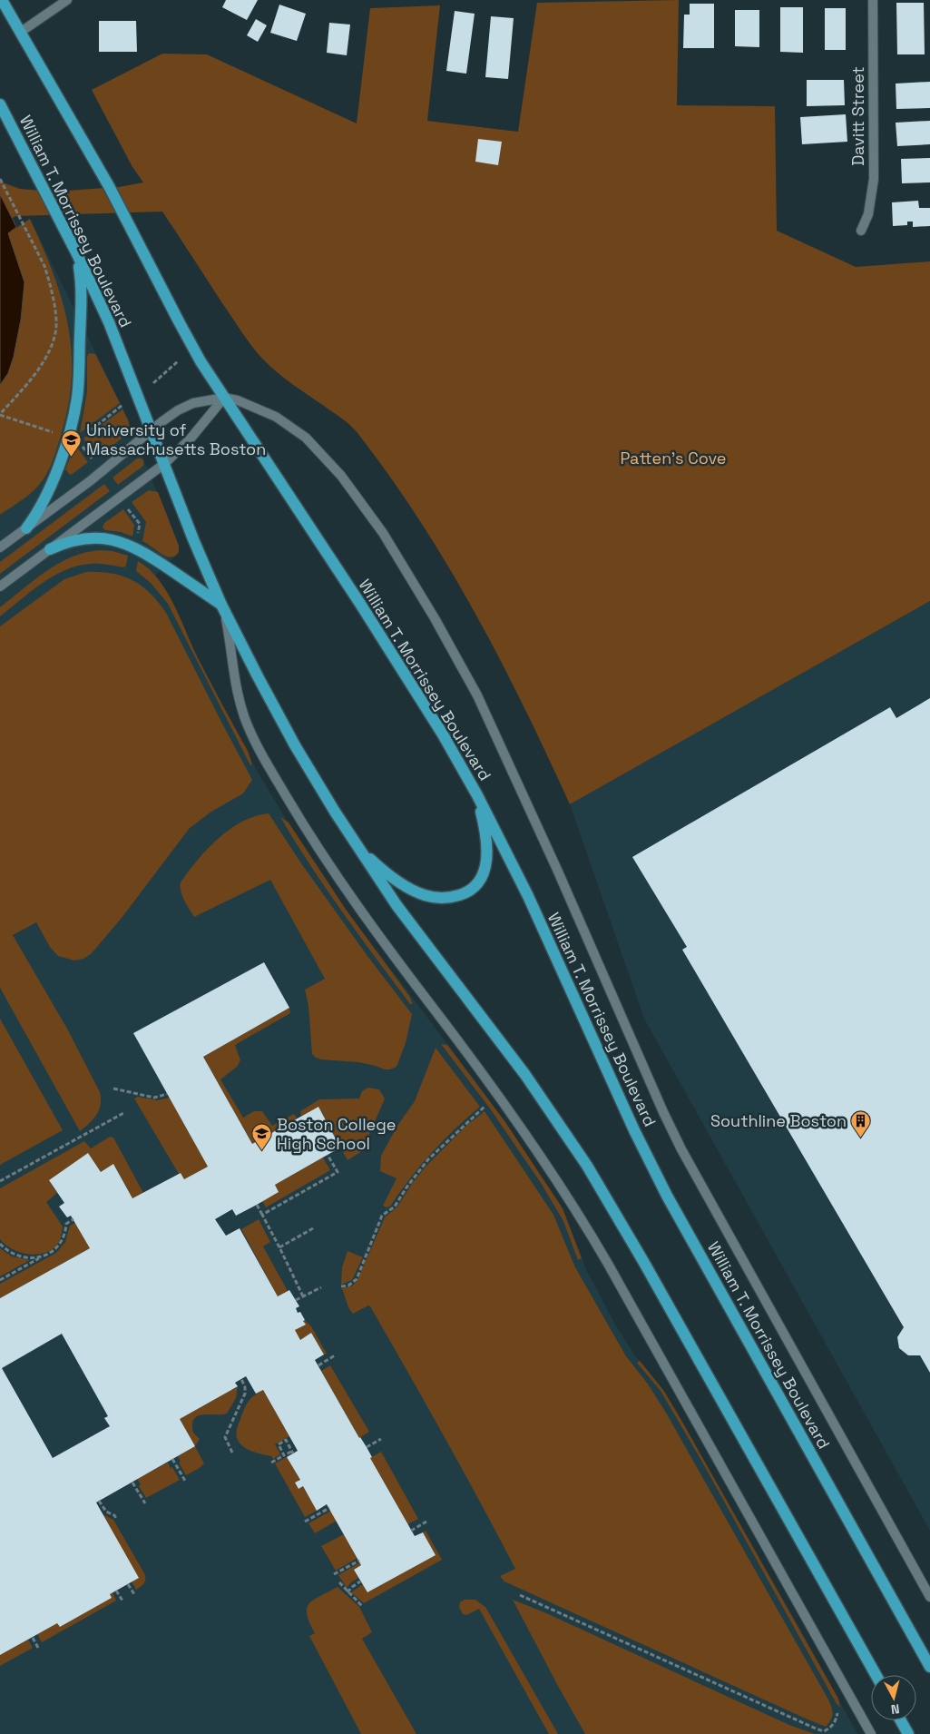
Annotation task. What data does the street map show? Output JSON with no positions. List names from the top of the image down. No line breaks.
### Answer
{"streets":{"main road":["William T. Morrissey Boulevard"],"street":["Davitt Street"]},"parks":["Patten's Cove"],"places":{"school or university":["University of Massachusetts Boston","Boston College High School"],"building":["Southline Boston"]},"north":"bottom"}
